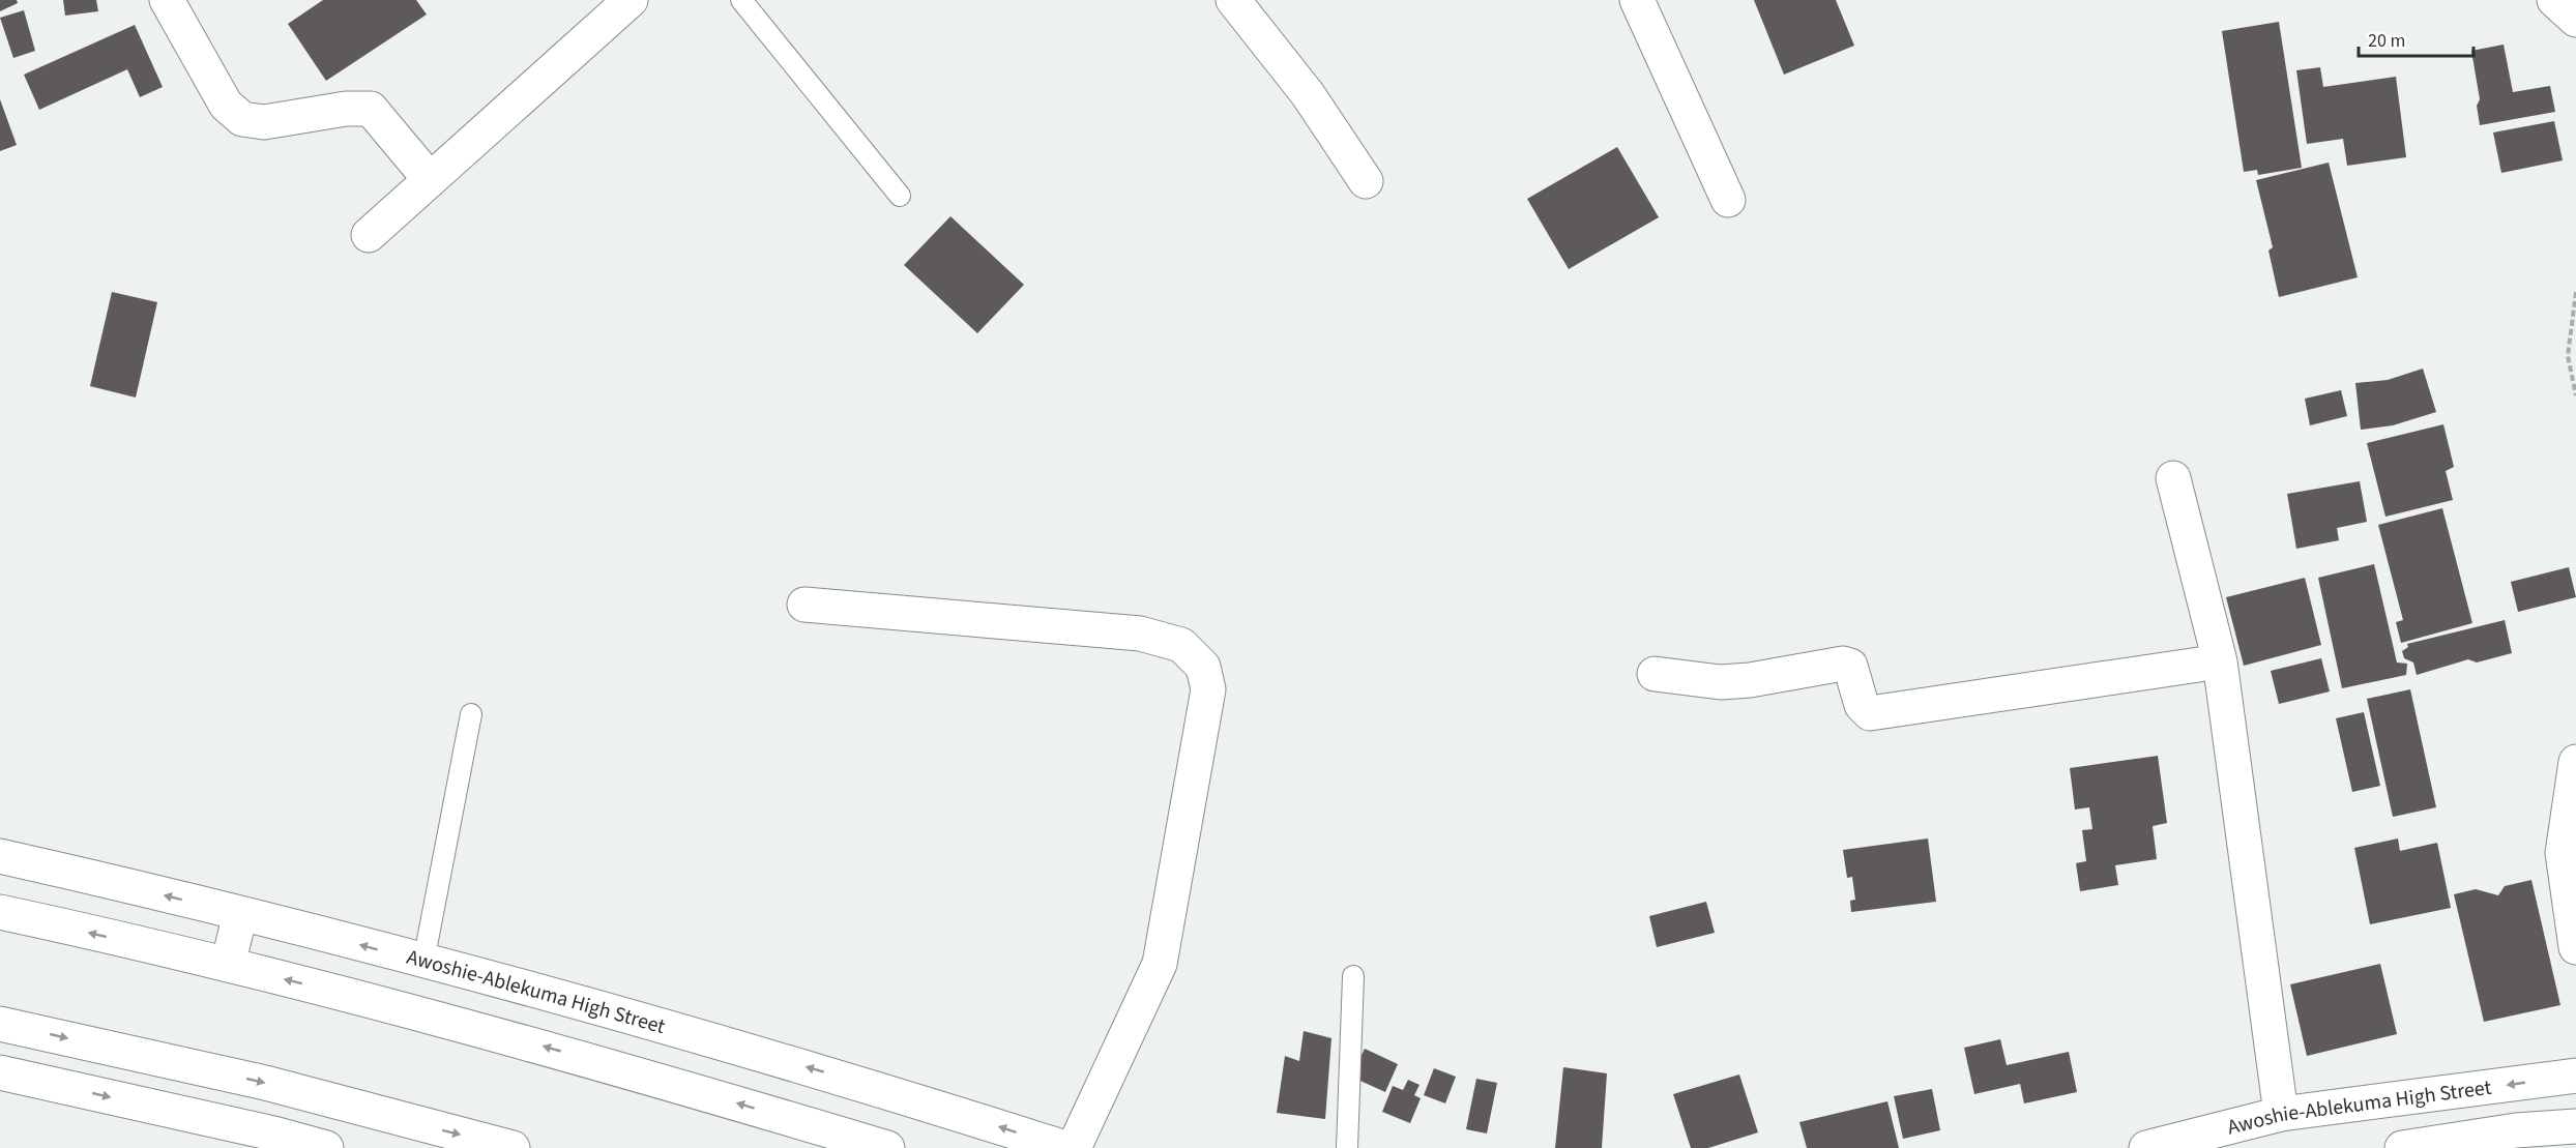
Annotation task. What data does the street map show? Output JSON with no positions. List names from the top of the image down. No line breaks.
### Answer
{"streets":{"street":["Awoshie-Ablekuma High Street"]},"scale_bar":"20 m"}
